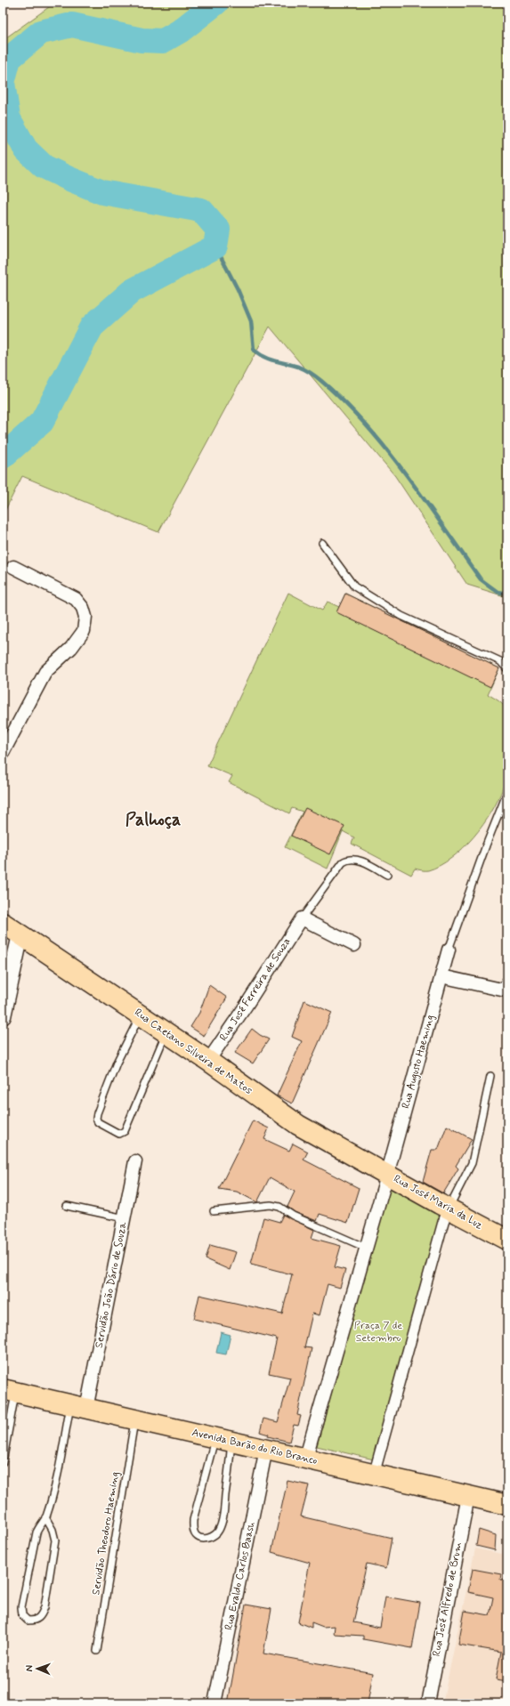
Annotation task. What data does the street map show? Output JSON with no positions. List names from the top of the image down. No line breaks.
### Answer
{"streets":{"main road":["Rua Caetano Silveira de Matos","Rua José Maria da Luz","Avenida Barão do Rio Branco"],"street":["Rua José Ferreira de Souza","Rua Augusto Haeming","Servidão João Dário de Souza","Rua Evaldo Carlos Baash","Rua José Alfredo de Brum"],"lane":["Servidão Theodoro Haeming"]},"crossings":[["Rua José Ferreira de Souza","Rua Caetano Silveira de Matos"],["Rua Caetano Silveira de Matos","Rua Augusto Haeming"],["Rua Caetano Silveira de Matos","Rua José Maria da Luz"],["Rua Augusto Haeming","Rua José Maria da Luz"],["Servidão João Dário de Souza","Avenida Barão do Rio Branco"],["Avenida Barão do Rio Branco","Servidão Theodoro Haeming"],["Avenida Barão do Rio Branco","Rua Evaldo Carlos Baash"],["Avenida Barão do Rio Branco","Rua José Alfredo de Brum"]],"districts":["Palhoça"],"parks":["Praça 7 de Setembro"],"north":"left"}
